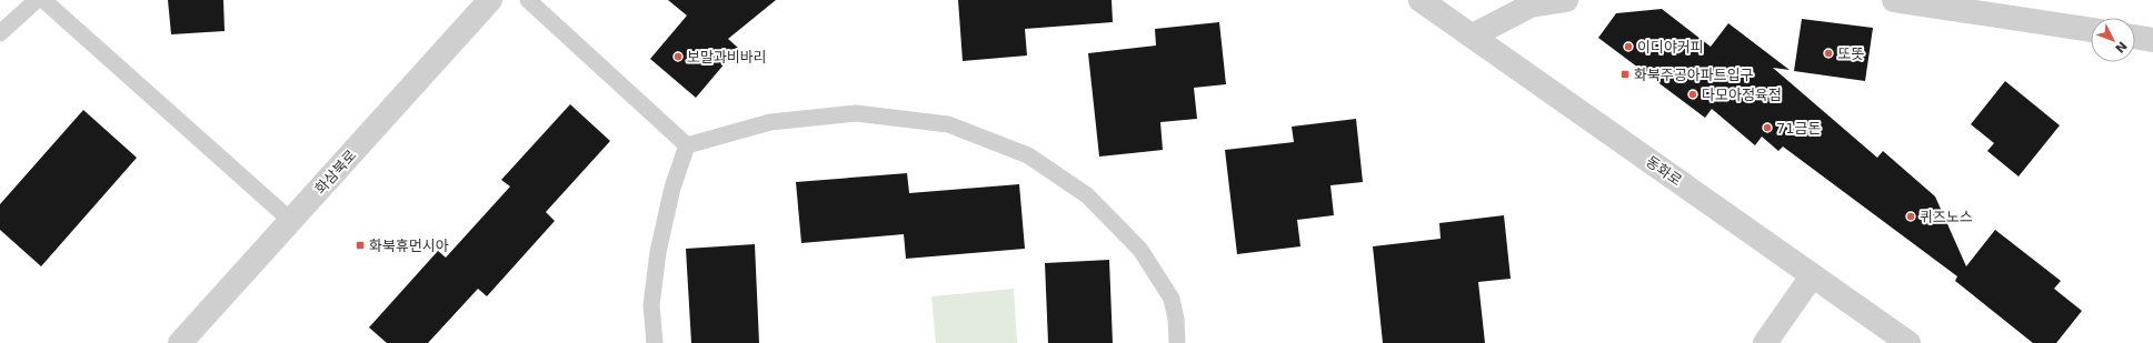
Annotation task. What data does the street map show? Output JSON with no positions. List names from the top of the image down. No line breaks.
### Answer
{"streets":{"street":["동화로","화삼북로"]},"places":{"other":["이디야커피","또똣","보말과비바리","다모아정육점","71금돈","퀴즈노스"],"transit":["화북주공아파트입구","화북휴먼시아"]},"north":"bottom right"}
